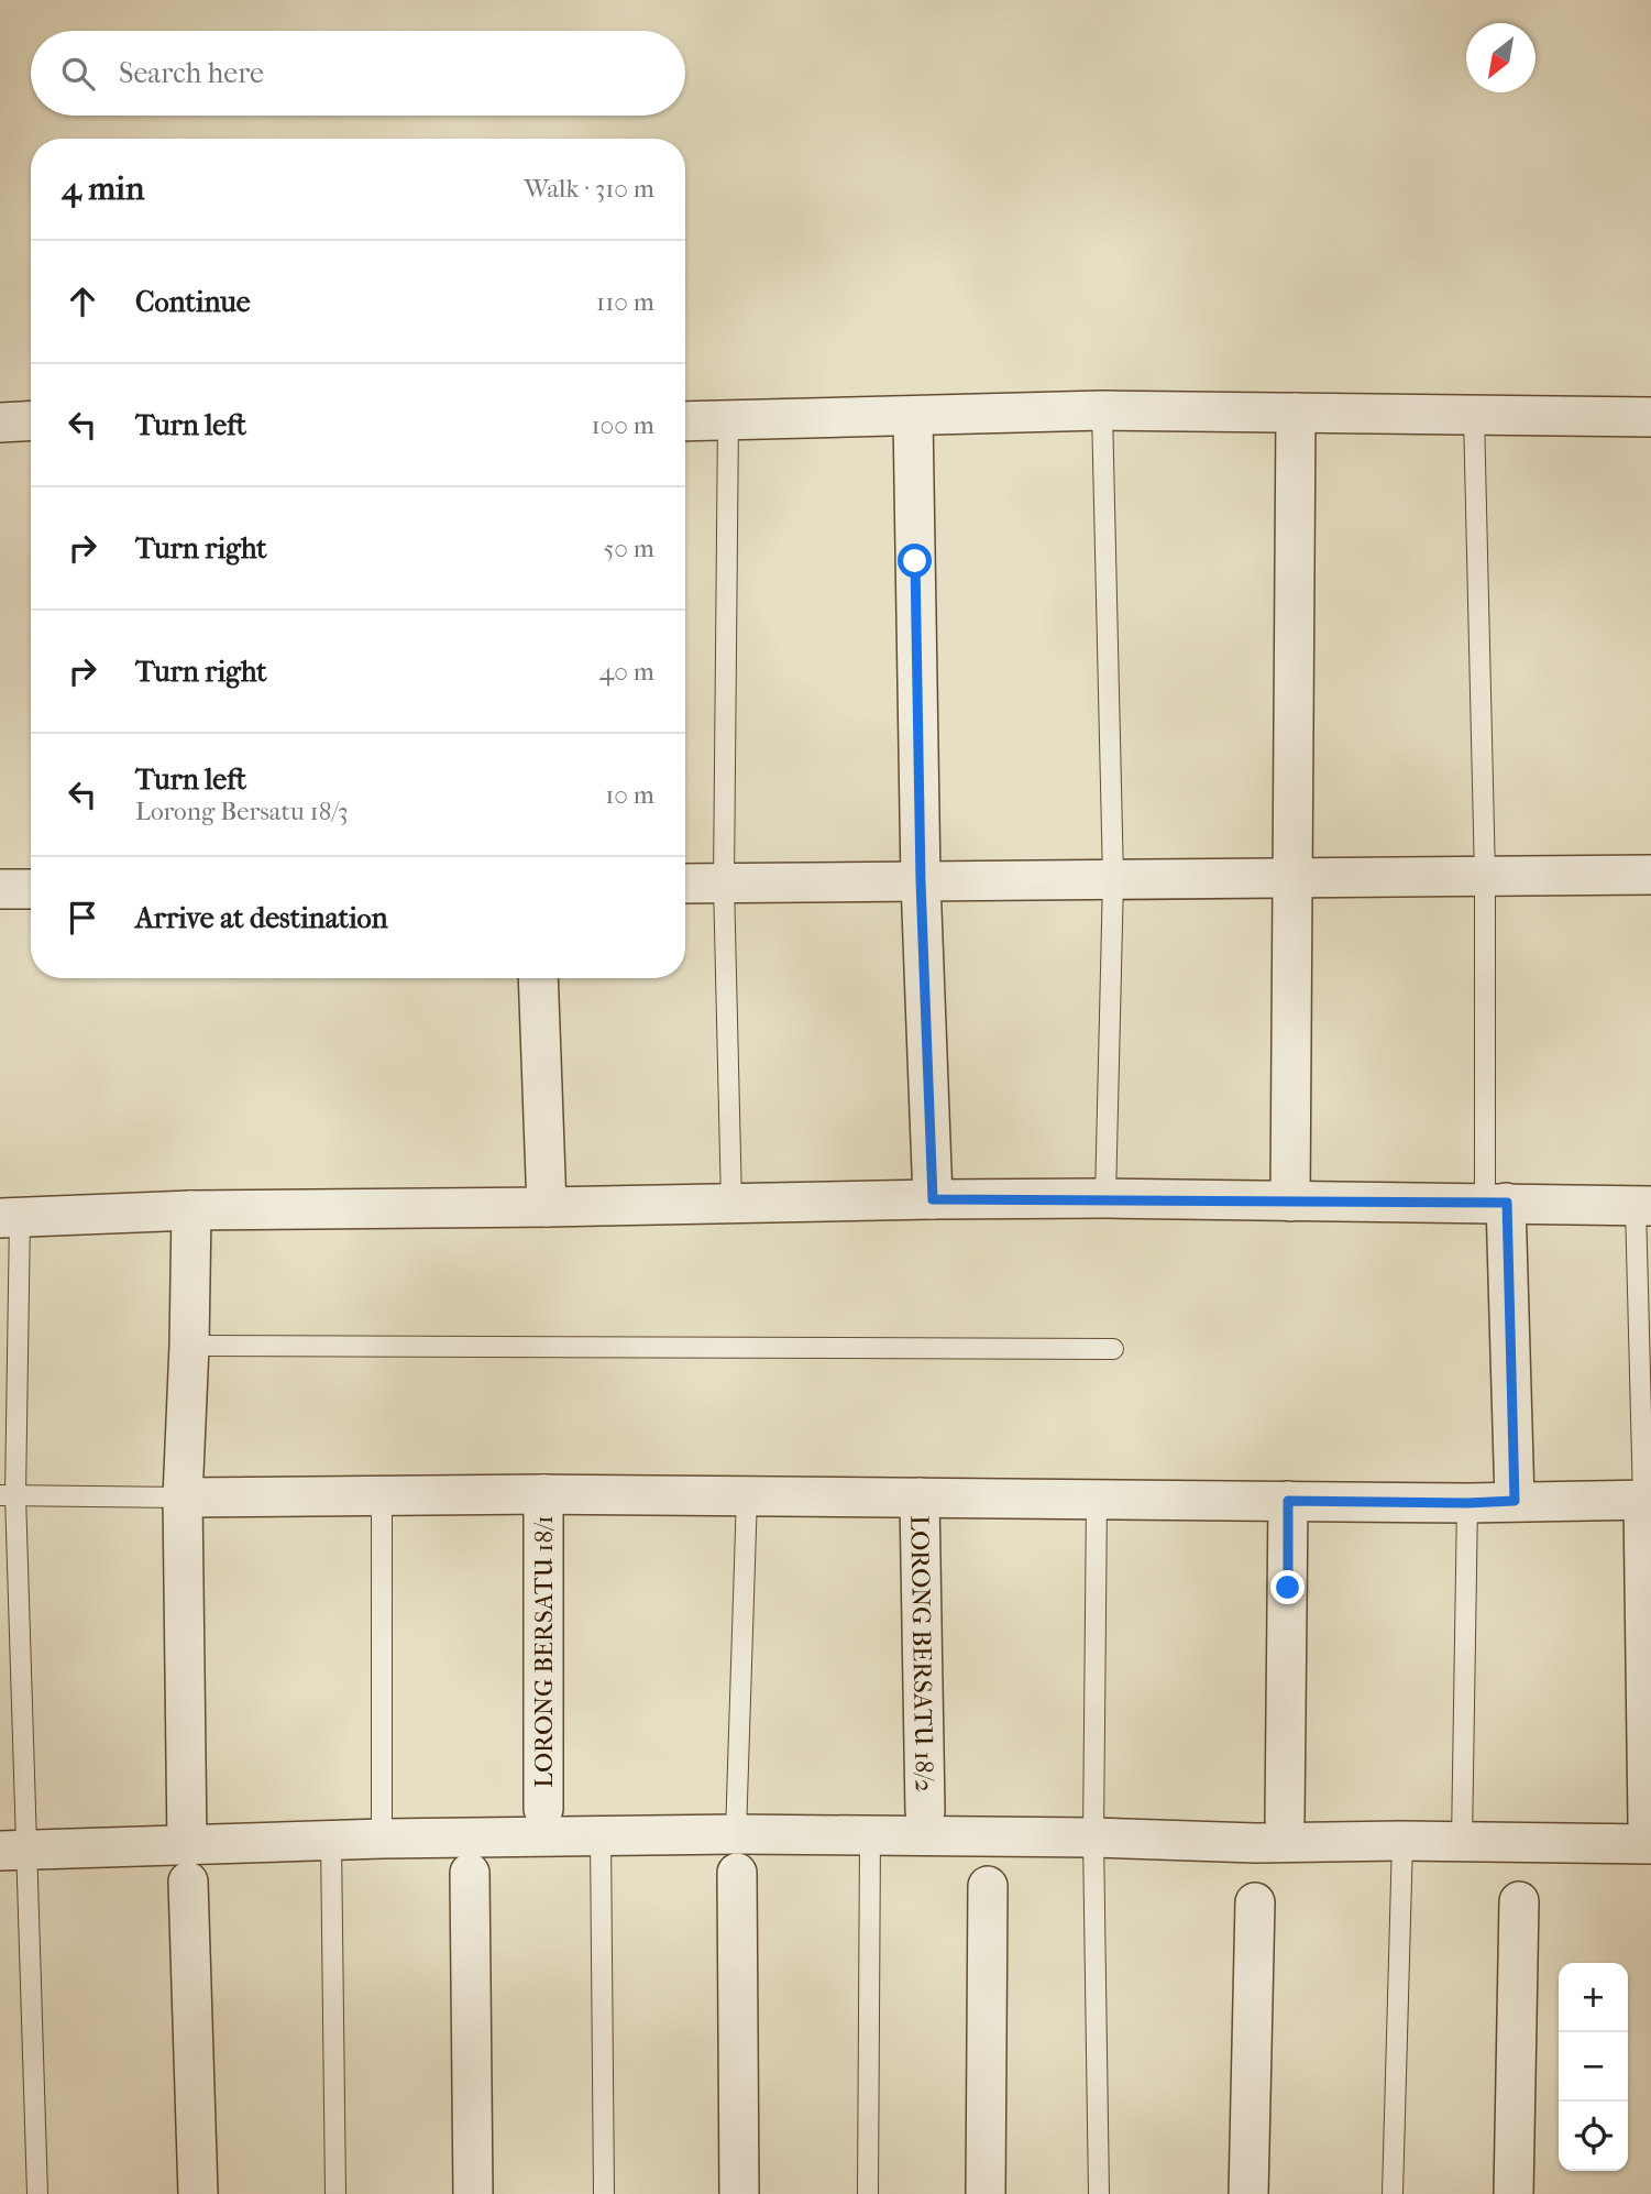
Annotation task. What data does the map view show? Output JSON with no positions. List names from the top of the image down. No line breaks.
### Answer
{"streets":{"street":["LORONG BERSATU 18/1","LORONG BERSATU 18/2"]},"north":"bottom left","page":{"search":"Search here","heading":["4 min","Walk · 310 m"],"list":[["Continue","110 m"],["Turn left","100 m"],["Turn right","50 m"],["Turn right","40 m"],["Turn left","Lorong Bersatu 18/3","10 m"],"Arrive at destination"],"map_buttons":["+","−"]}}
